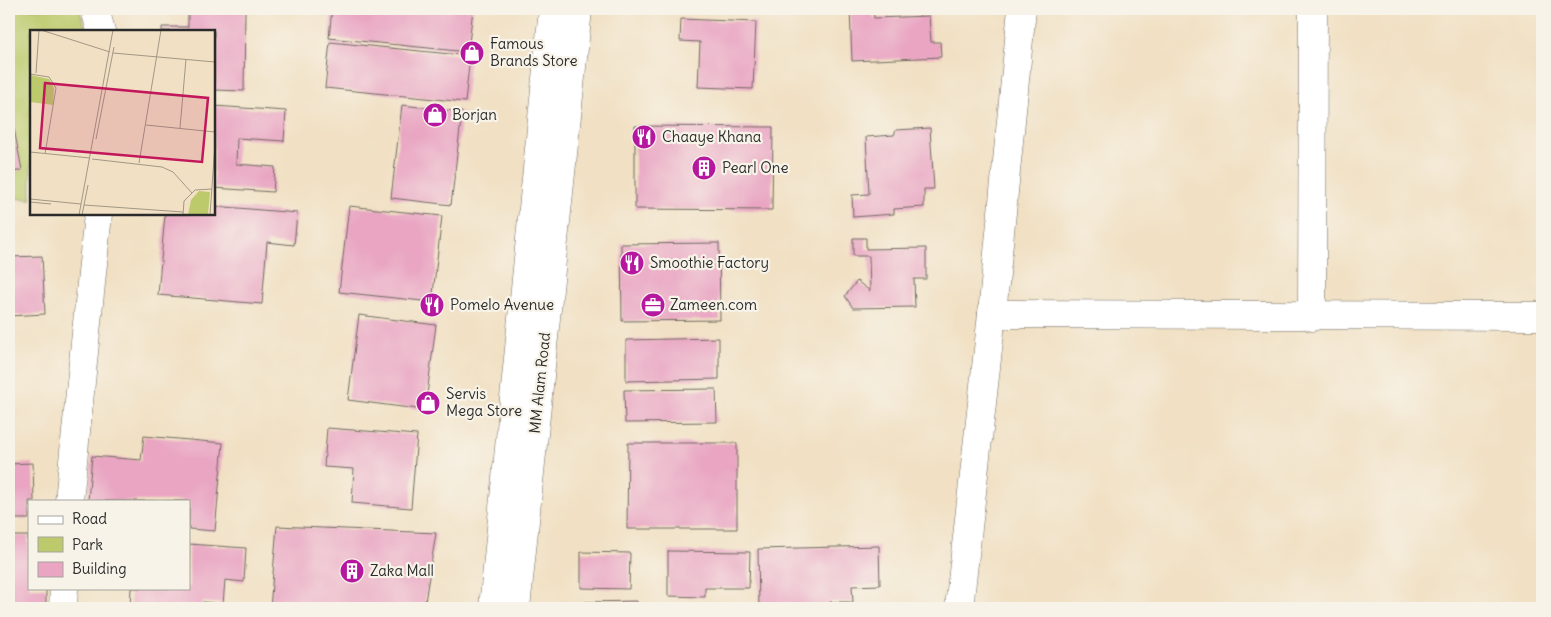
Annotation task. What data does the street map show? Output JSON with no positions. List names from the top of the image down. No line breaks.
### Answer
{"streets":{"street":["MM Alam Road"]},"places":{"shop":["Famous Brands Store","Borjan","Servis Mega Store"],"restaurant":["Chaaye Khana","Smoothie Factory","Pomelo Avenue"],"building":["Pearl One","Zaka Mall"],"office":["Zameen.com"]},"legend":["Road","Park","Building"]}
